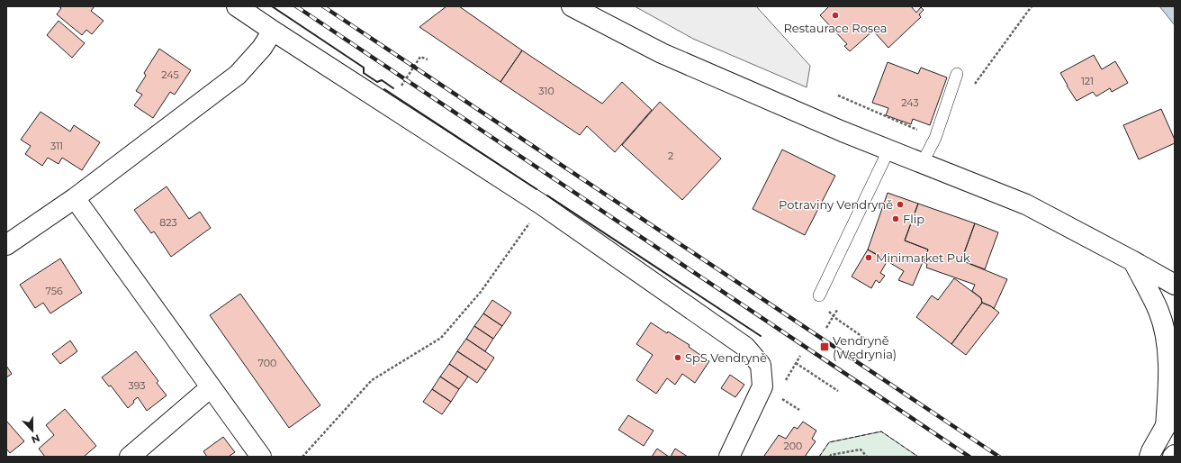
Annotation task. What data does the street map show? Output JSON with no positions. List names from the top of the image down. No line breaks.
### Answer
{"places":{"other":["Restaurace Rosea","Potraviny Vendryně","Flip","Minimarket Puk","SpS Vendryně"],"transit":["Vendryně (Wędrynia)"]},"house_numbers":["245","121","310","243","311","2","823","756","700","393","200"],"north":"bottom"}
